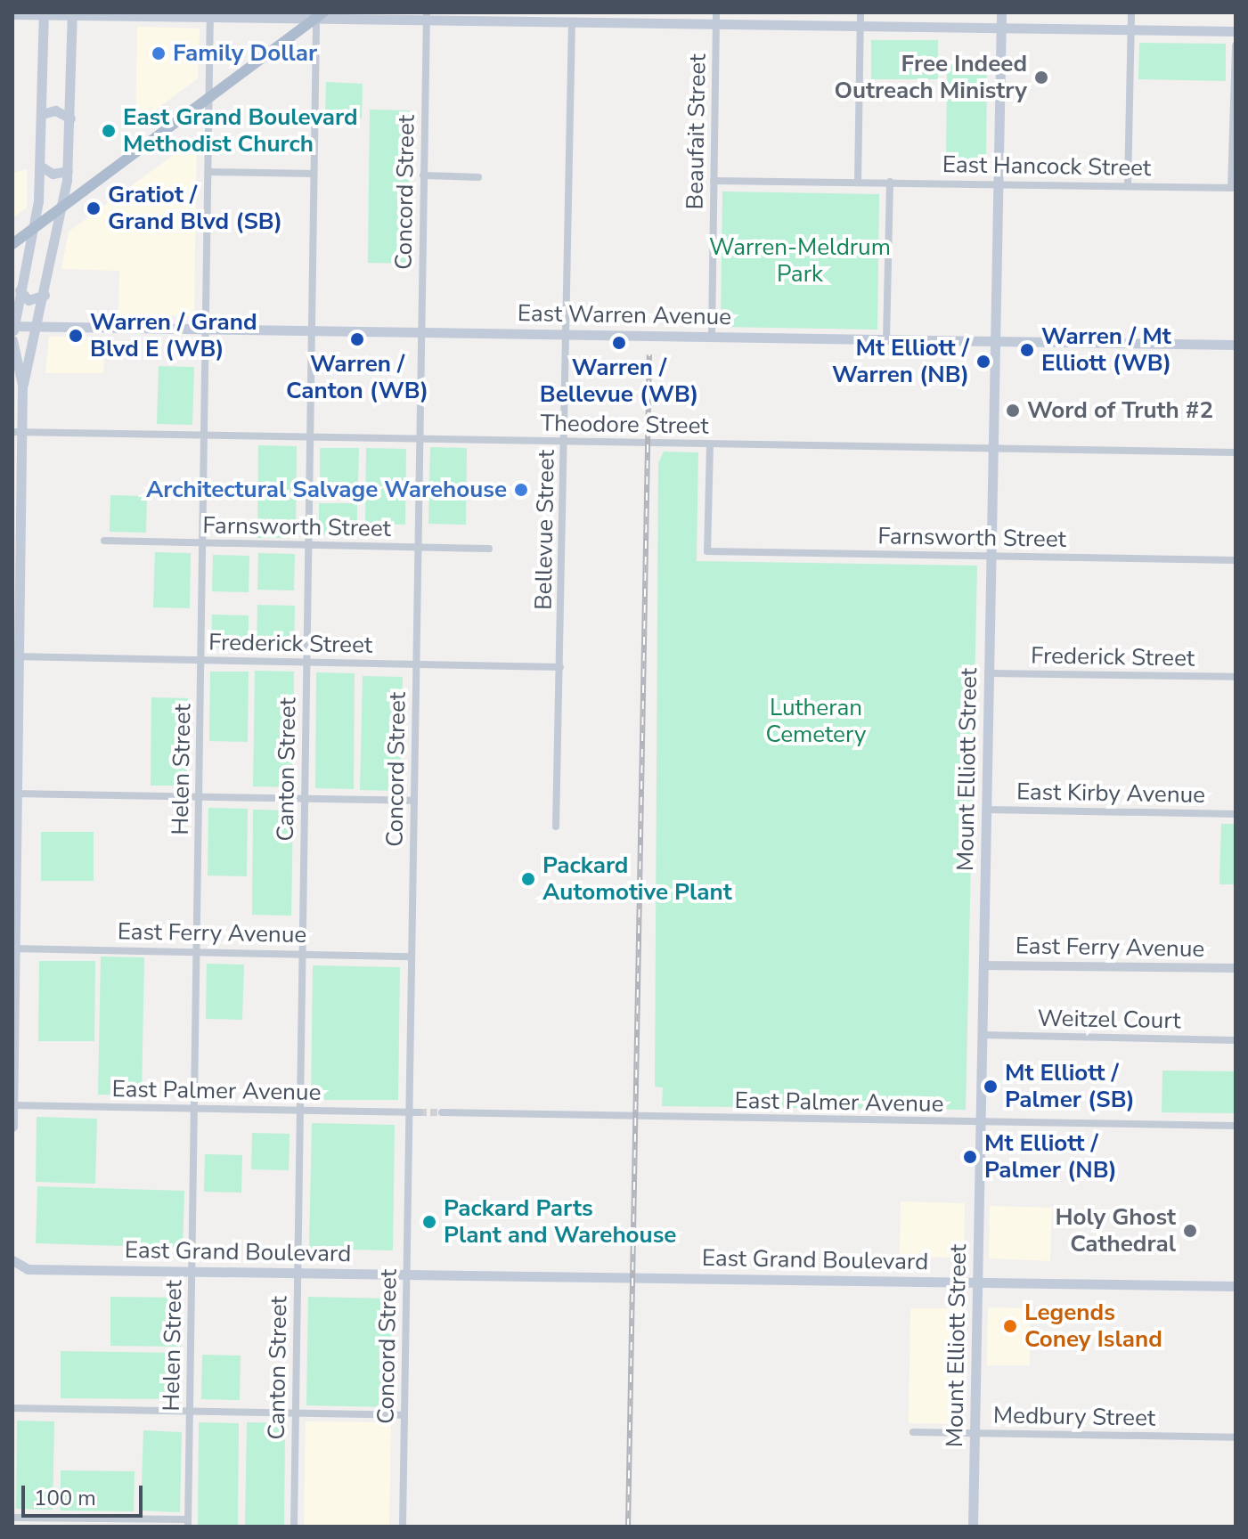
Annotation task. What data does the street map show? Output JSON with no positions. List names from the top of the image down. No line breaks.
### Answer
{"streets":{"main road":["East Warren Avenue","Mount Elliott Street","East Grand Boulevard"],"street":["Beaufait Street","East Hancock Street","Concord Street","Theodore Street","Farnsworth Street","Bellevue Street","Frederick Street","Helen Street","Canton Street","East Kirby Avenue","East Ferry Avenue","Weitzel Court","East Palmer Avenue","Medbury Street"]},"crossings":[["Beaufait Street","East Hancock Street"],["Beaufait Street","East Warren Avenue"],["East Hancock Street","Mount Elliott Street"],["Concord Street","East Warren Avenue"],["Concord Street","Theodore Street"],["Concord Street","Farnsworth Street"],["Concord Street","Frederick Street"],["Concord Street","East Ferry Avenue"],["Concord Street","East Palmer Avenue"],["Concord Street","East Grand Boulevard"],["East Warren Avenue","Bellevue Street"],["East Warren Avenue","Helen Street"],["East Warren Avenue","Canton Street"],["East Warren Avenue","Mount Elliott Street"],["Theodore Street","Farnsworth Street"],["Theodore Street","Bellevue Street"],["Theodore Street","Helen Street"],["Theodore Street","Canton Street"],["Theodore Street","Mount Elliott Street"],["Farnsworth Street","Helen Street"],["Farnsworth Street","Canton Street"],["Farnsworth Street","Mount Elliott Street"],["Bellevue Street","Frederick Street"],["Frederick Street","Helen Street"],["Frederick Street","Canton Street"],["Frederick Street","Mount Elliott Street"],["Helen Street","East Ferry Avenue"],["Helen Street","East Palmer Avenue"],["Helen Street","East Grand Boulevard"],["Canton Street","East Ferry Avenue"],["Canton Street","East Palmer Avenue"],["Canton Street","East Grand Boulevard"],["Mount Elliott Street","East Kirby Avenue"],["Mount Elliott Street","East Ferry Avenue"],["Mount Elliott Street","Weitzel Court"],["Mount Elliott Street","East Palmer Avenue"],["Mount Elliott Street","East Grand Boulevard"],["Mount Elliott Street","Medbury Street"]],"parks":["Warren-Meldrum Park","Lutheran Cemetery"],"places":["Family Dollar","Free Indeed Outreach Ministry","East Grand Boulevard Methodist Church","Gratiot / Grand Blvd (SB)","Warren / Grand Blvd E (WB)","Warren / Canton (WB)","Warren / Bellevue (WB)","Warren / Mt Elliott (WB)","Mt Elliott / Warren (NB)","Word of Truth #2","Architectural Salvage Warehouse","Packard Automotive Plant","Mt Elliott / Palmer (SB)","Mt Elliott / Palmer (NB)","Packard Parts Plant and Warehouse","Holy Ghost Cathedral","Legends Coney Island"],"scale_bar":"100 m"}
